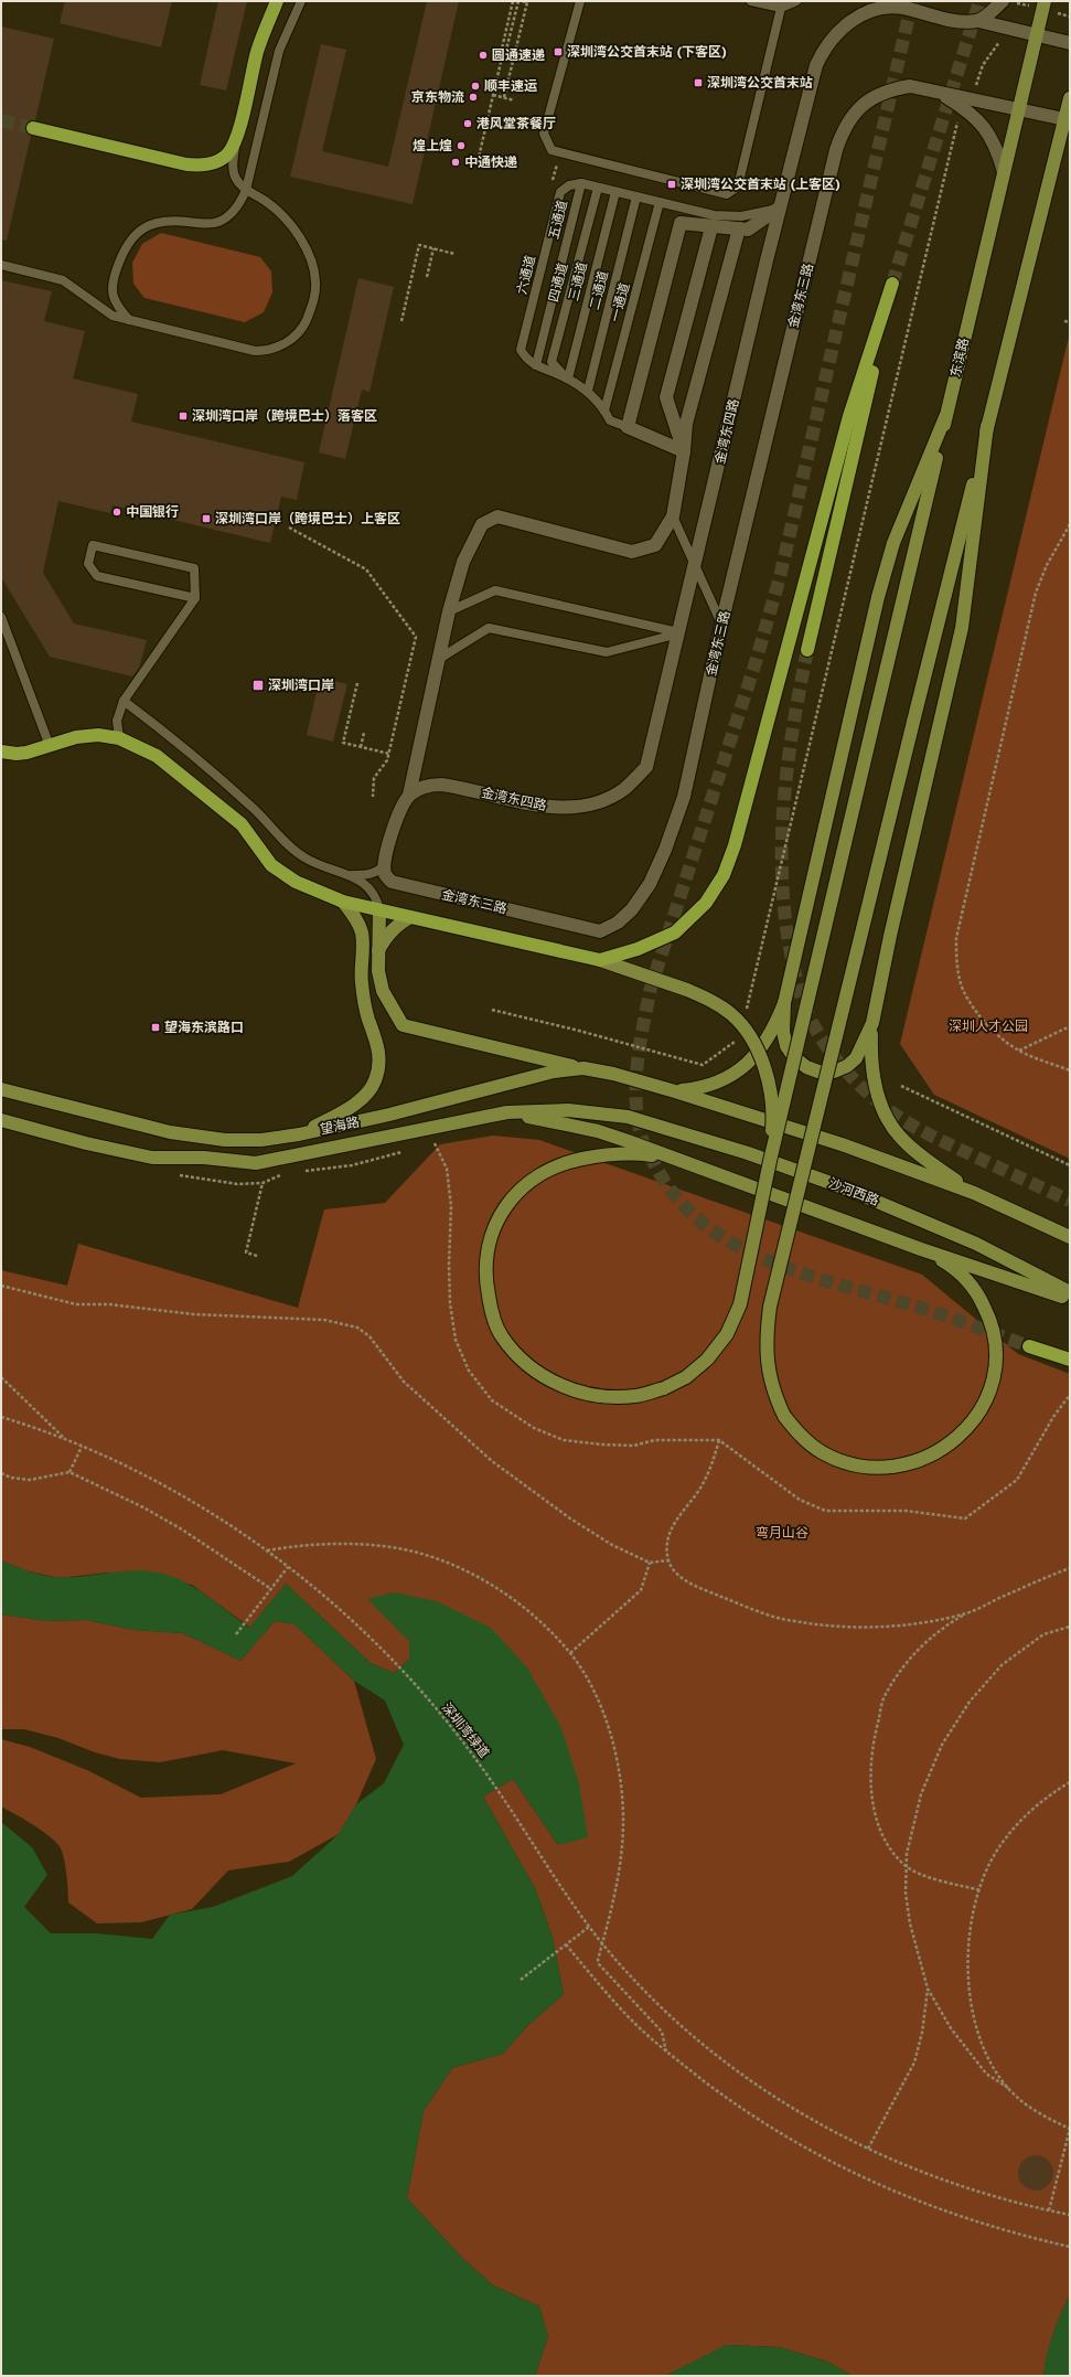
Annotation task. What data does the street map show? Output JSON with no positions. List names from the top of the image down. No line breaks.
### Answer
{"streets":{"main road":["东滨路","望海路","沙河西路"],"street":["金湾东三路","金湾东四路"],"lane":["五通道","六通道","三通道","四通道","二通道","一通道"],"path":["深圳湾绿道"]},"crossings":[["五通道","六通道"],["六通道","三通道"],["六通道","四通道"],["六通道","二通道"],["六通道","一通道"],["三通道","四通道"],["东滨路","金湾东四路"],["望海路","沙河西路"]],"parks":["深圳人才公园","弯月山谷"],"places":{"transit":["深圳湾公交首末站 (下客区)","深圳湾公交首末站","深圳湾公交首末站 (上客区)","深圳湾口岸（跨境巴士）落客区","深圳湾口岸（跨境巴士）上客区","深圳湾口岸","望海东滨路口"],"other":["圆通速递","顺丰速运","京东物流","港风堂茶餐厅","煌上煌","中通快递","中国银行"]}}
